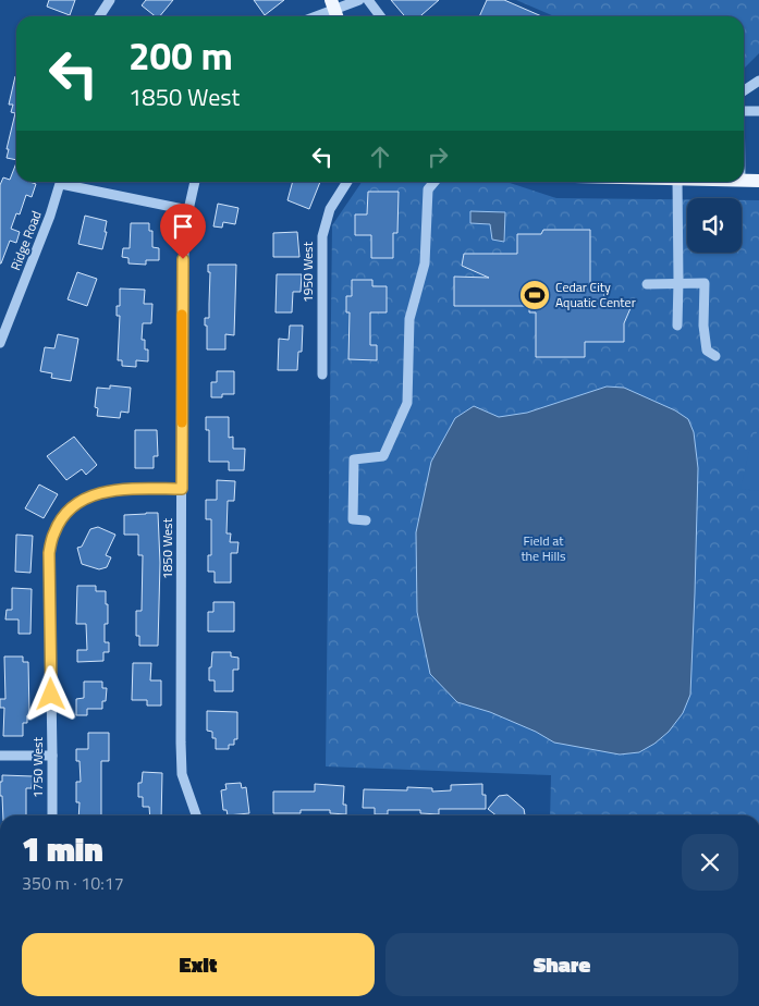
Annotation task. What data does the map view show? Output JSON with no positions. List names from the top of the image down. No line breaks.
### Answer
{"streets":{"street":["Ridge Road","1950 West","1850 West","1750 West"]},"crossings":[["1850 West","1750 West"]],"parks":["Field at the Hills"],"places":{"sports":["Cedar City Aquatic Center"]},"page":{"turn":["200 m","1850 West"],"heading":["1 min","350 m · 10:17"],"buttons":["Exit","Share"]}}
